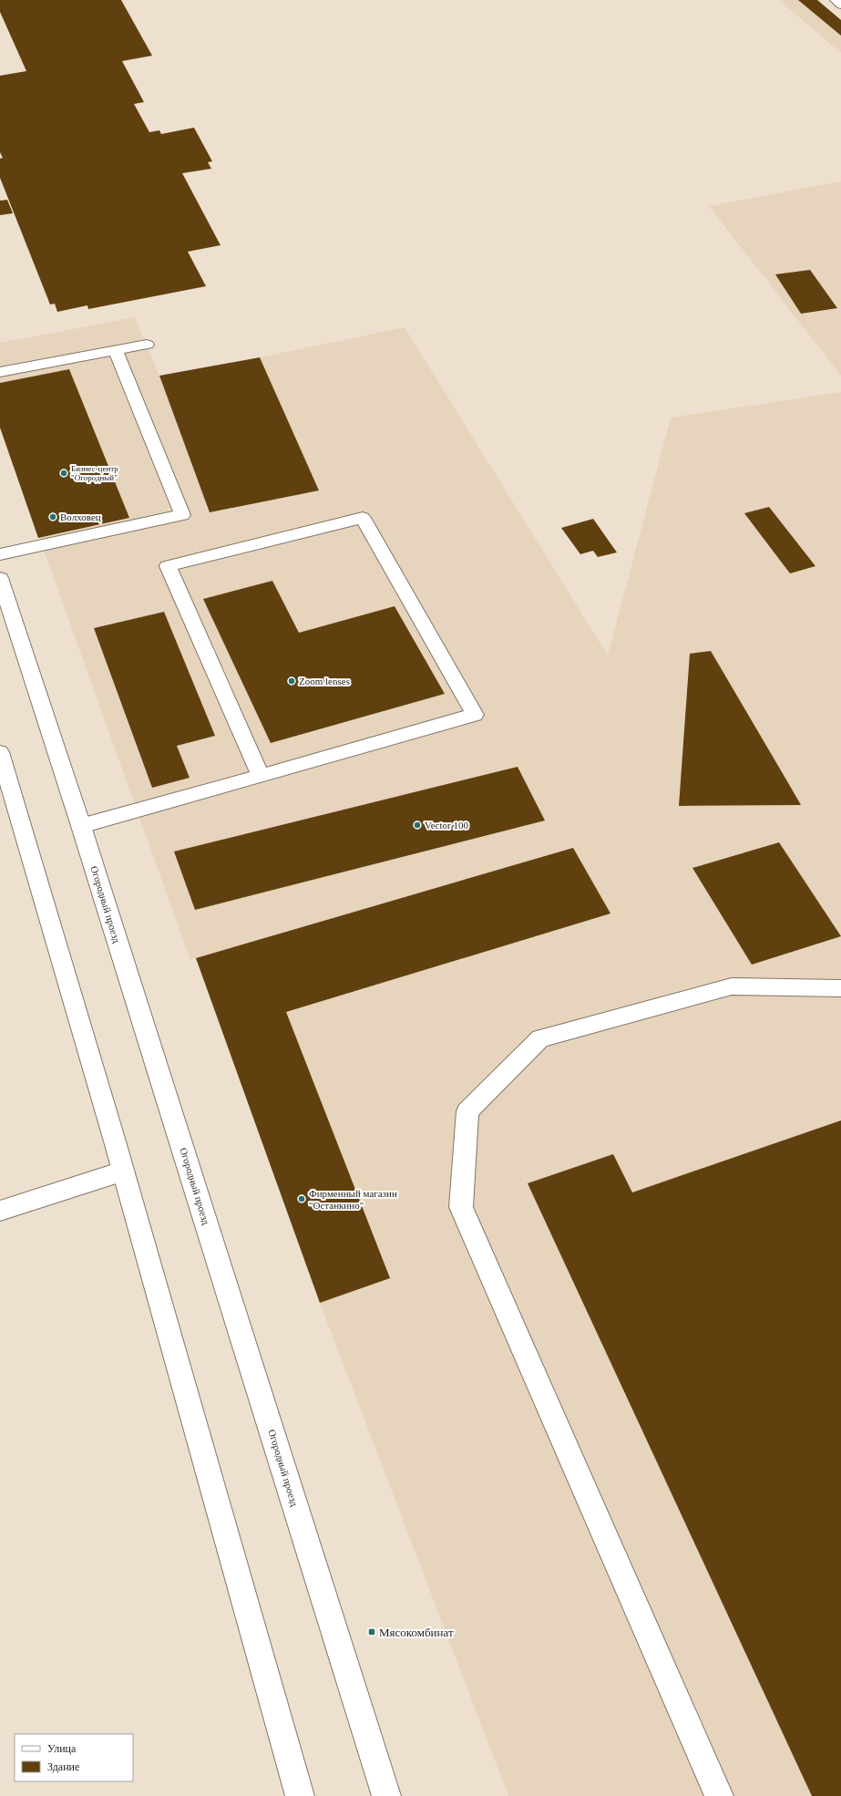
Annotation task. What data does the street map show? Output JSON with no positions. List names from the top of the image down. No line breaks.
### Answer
{"streets":{"main road":["Огородный проезд"]},"places":{"other":["Бизнес-центр \"Огородный\"","Волховец","Zoom lenses","Vector 100","Фирменный магазин \"Останкино\""],"transit":["Мясокомбинат"]},"legend":["Улица","Здание"]}
